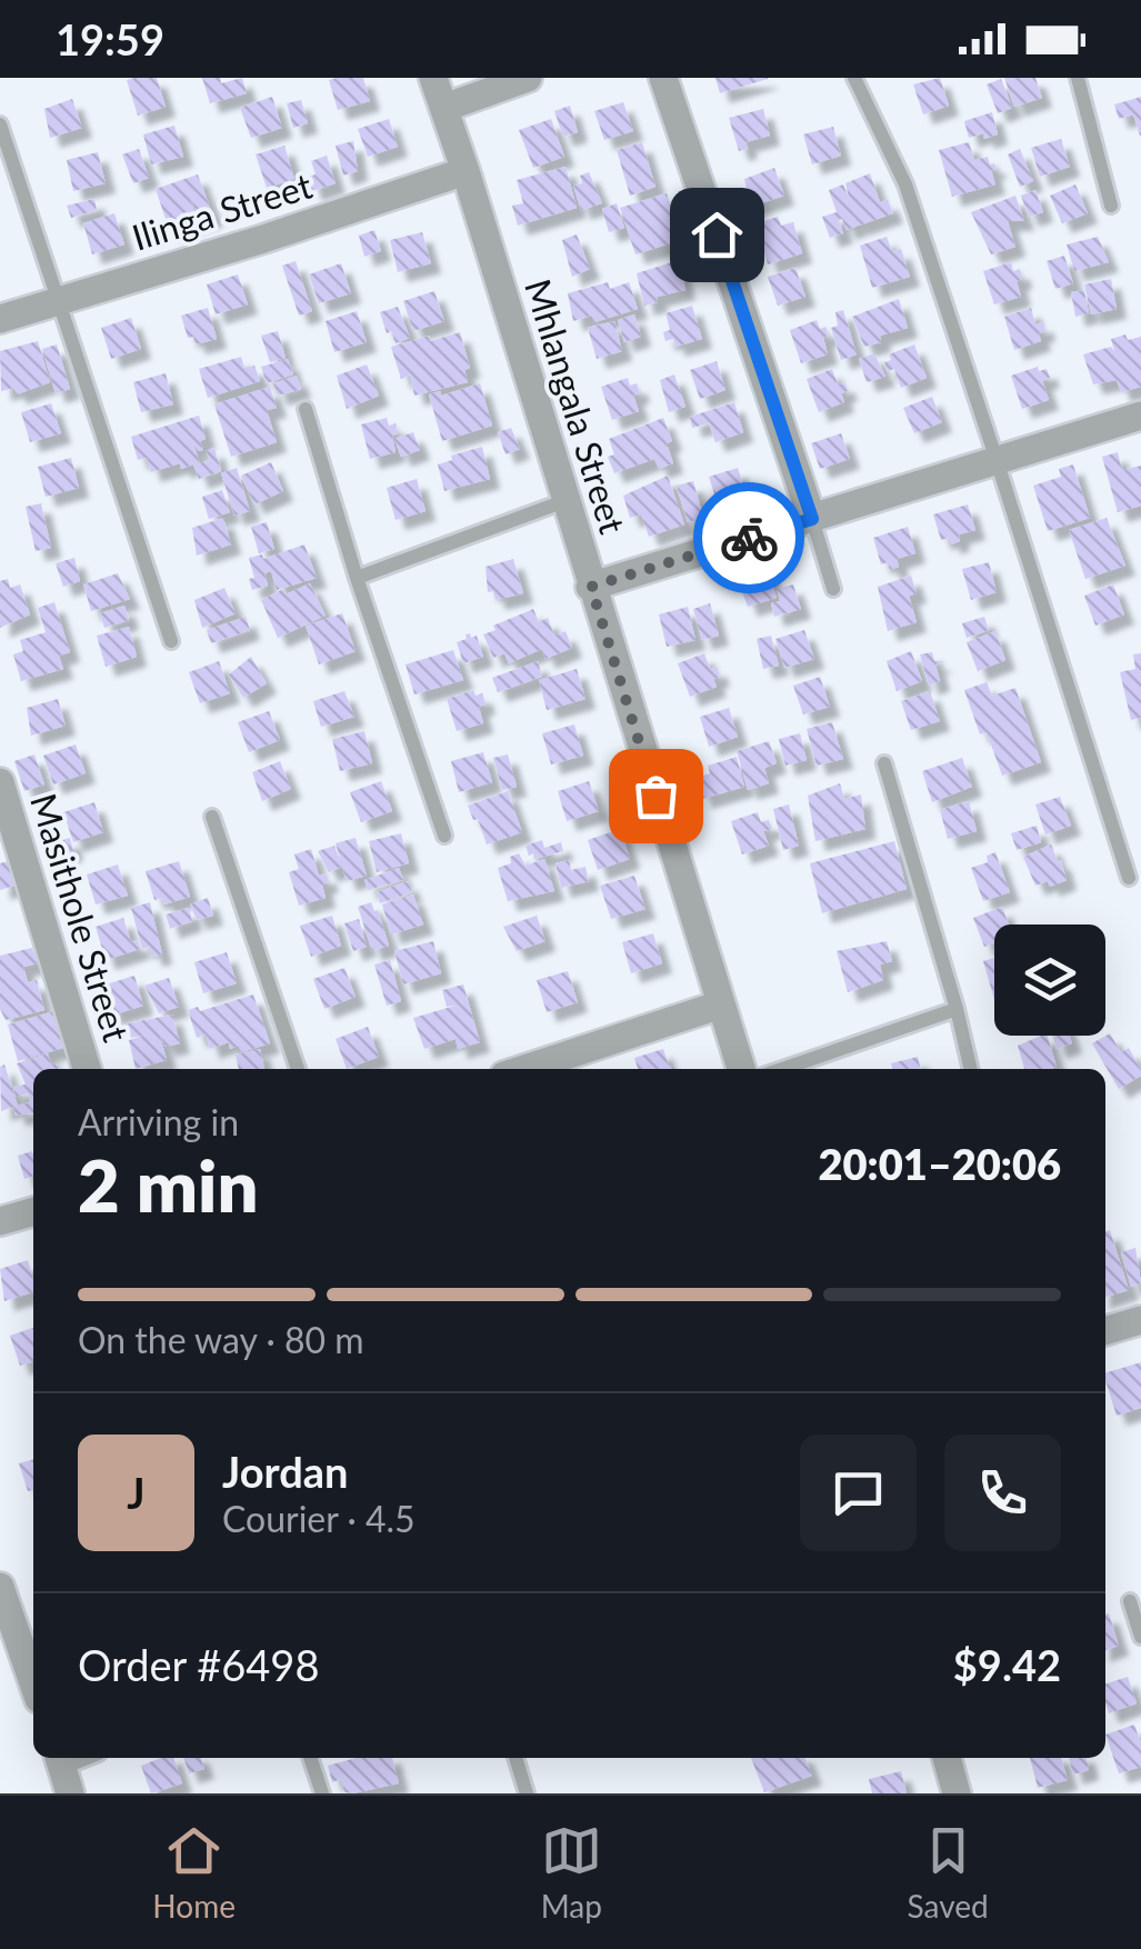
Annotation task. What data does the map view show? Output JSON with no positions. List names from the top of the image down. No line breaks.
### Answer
{"streets":{"street":["Ilinga Street","Mhlangala Street","Masithole Street"]},"crossings":[["Ilinga Street","Mhlangala Street"]],"page":{"status":"19:59","heading":["2 min","Arriving in","20:01–20:06"],"panel":["Jordan","Courier · 4.5","Order #6498","$9.42"],"bar":"On the way · 80 m","round":"J","tabs":["Home","Map","Saved"]}}
